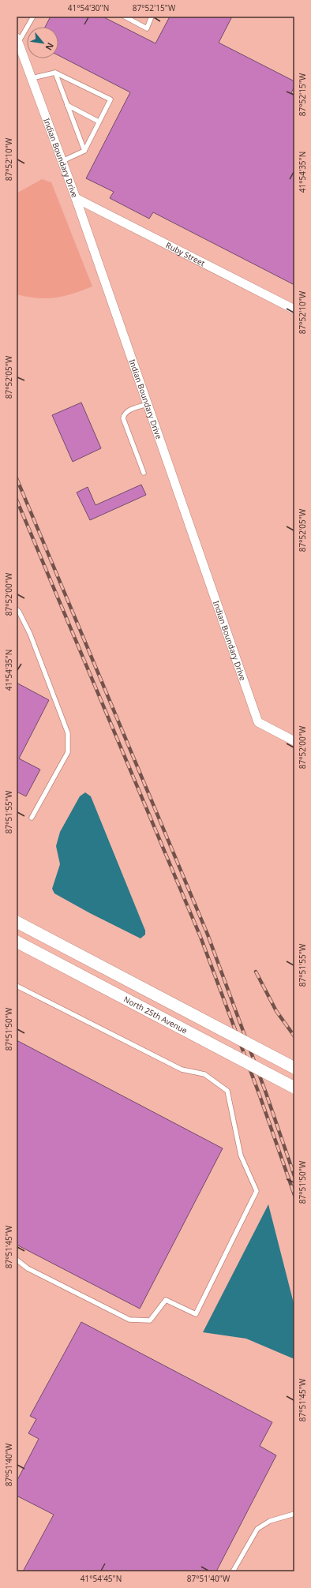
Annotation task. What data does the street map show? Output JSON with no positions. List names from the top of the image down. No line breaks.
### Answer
{"streets":{"main road":["North 25th Avenue"],"street":["Indian Boundary Drive","Ruby Street"]},"crossings":[["Indian Boundary Drive","Ruby Street"]],"north":"bottom right","coordinates":["41°54'30\"N","87°52'15\"W","87°52'10\"W","41°54'35\"N","87°52'05\"W","87°52'00\"W","87°51'55\"W","87°51'50\"W","87°51'45\"W","87°51'40\"W","41°54'45\"N"]}
